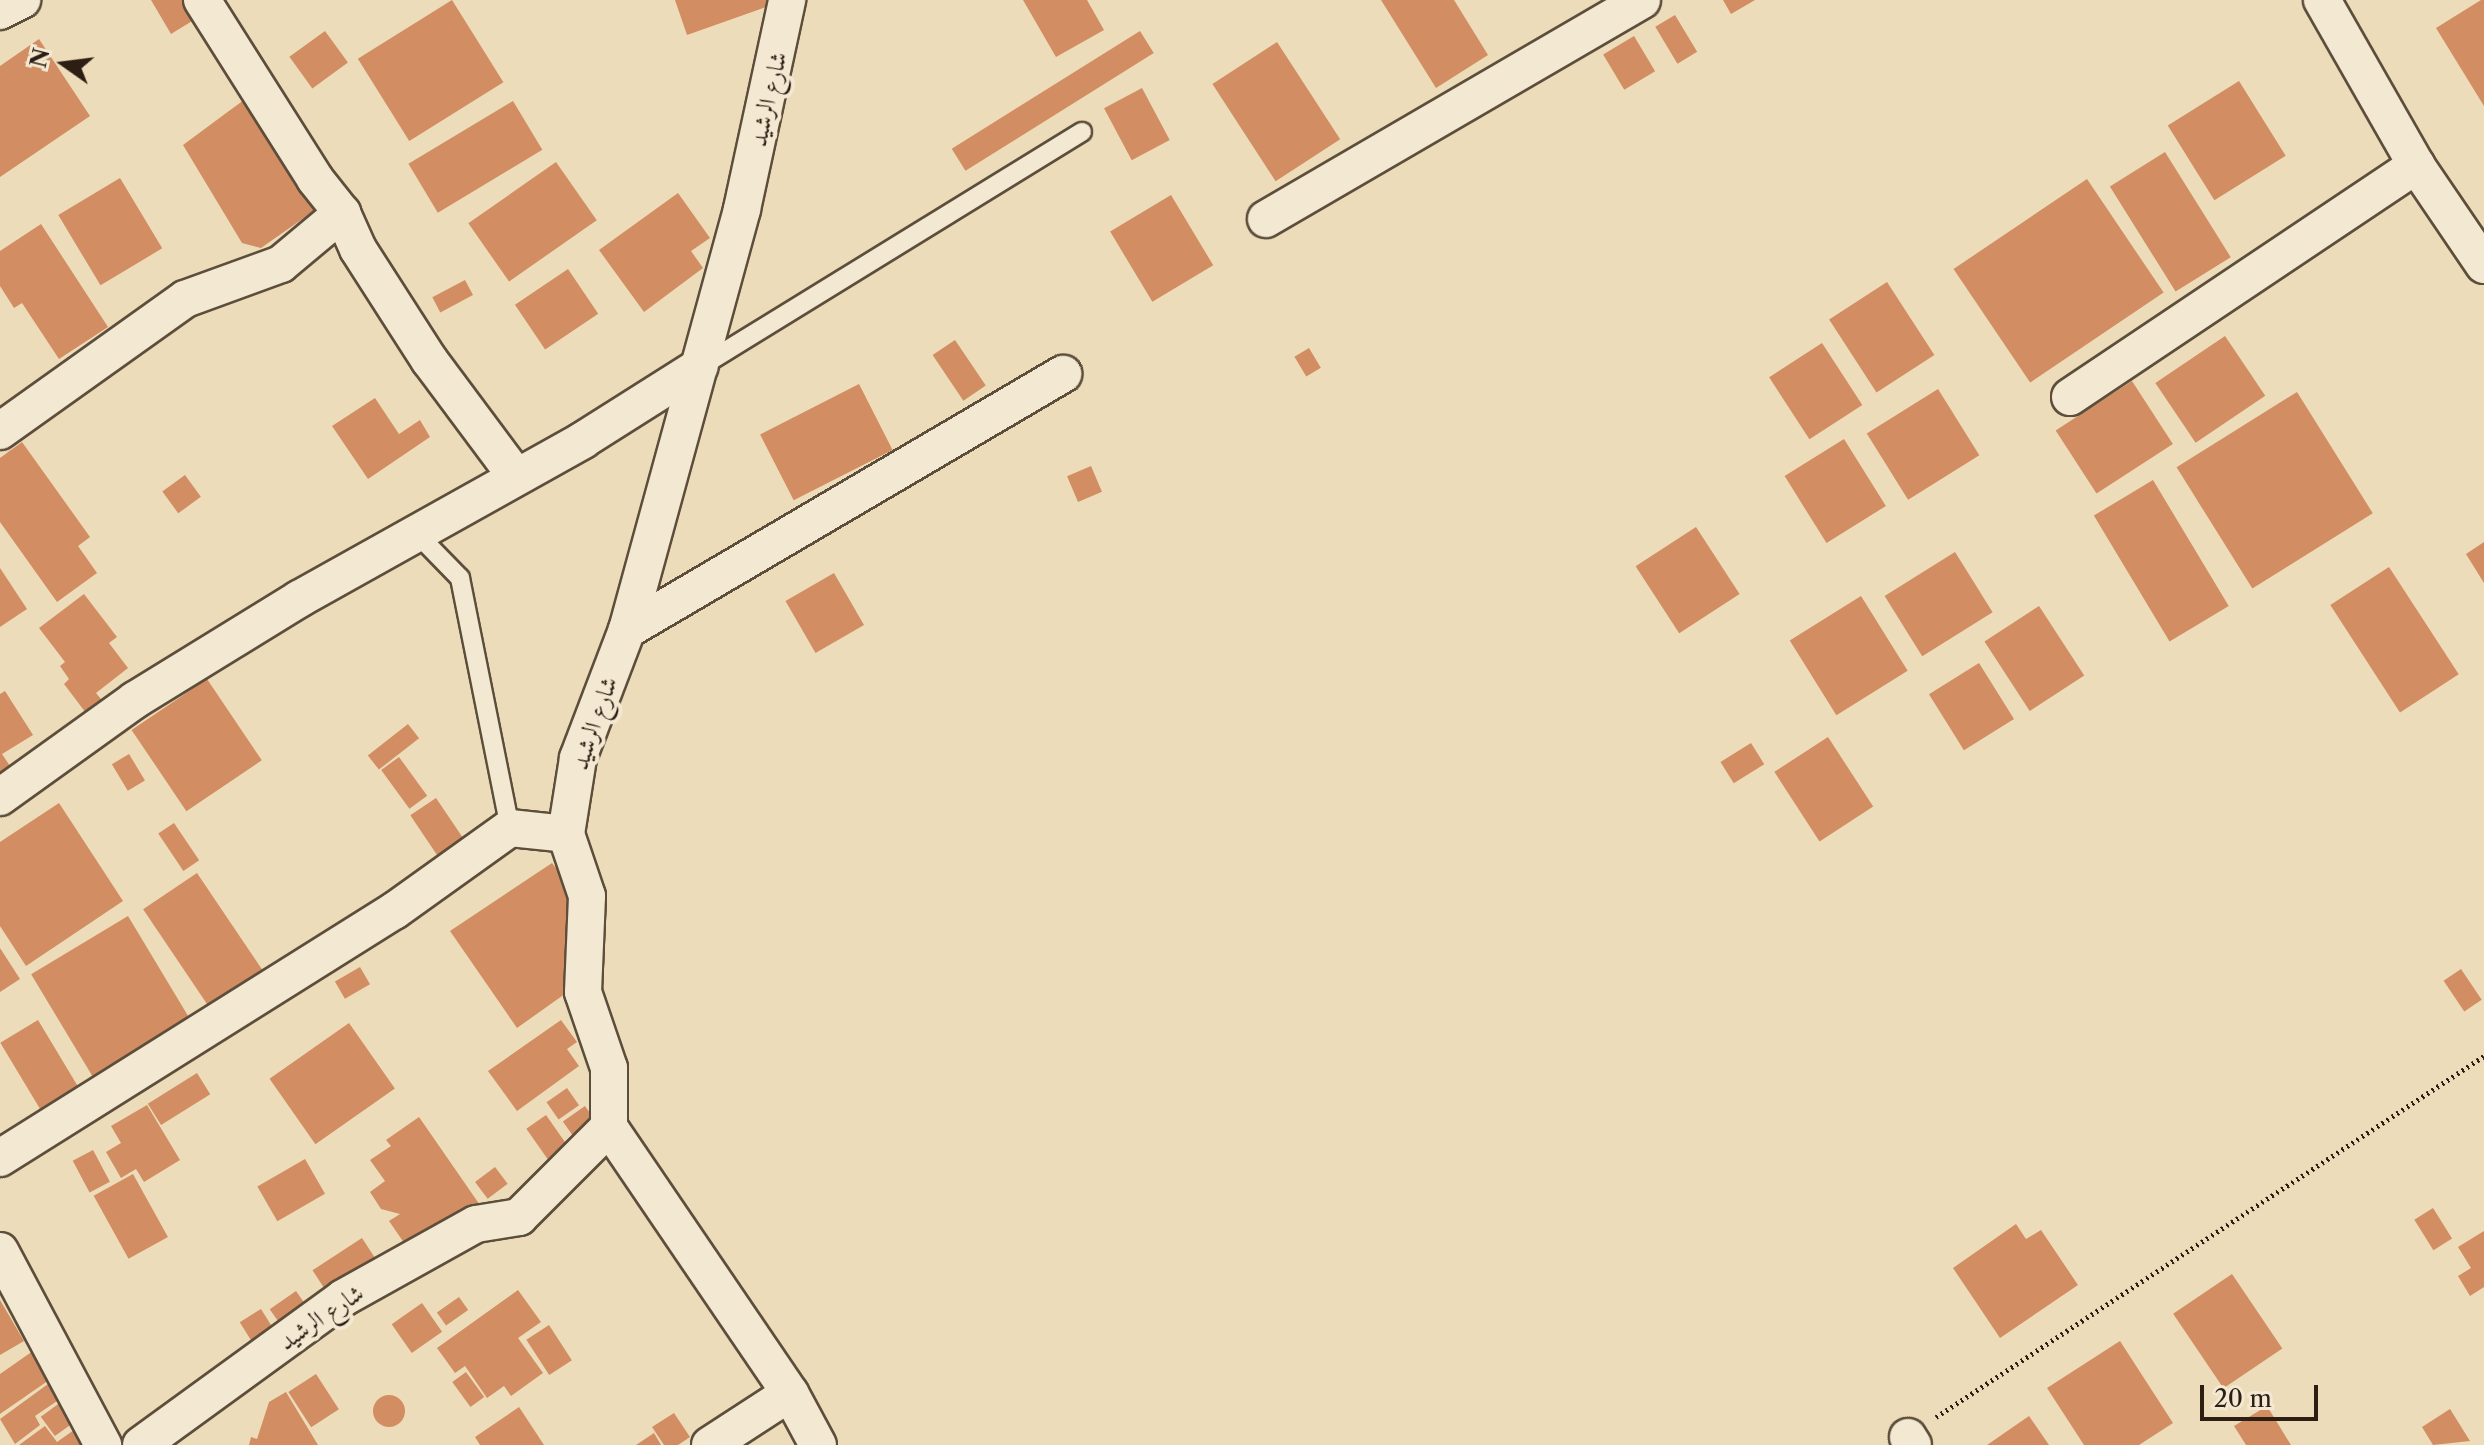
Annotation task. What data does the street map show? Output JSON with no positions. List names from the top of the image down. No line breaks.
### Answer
{"streets":{"street":["شارع الرشيد"]},"scale_bar":"20 m","north":"left"}
